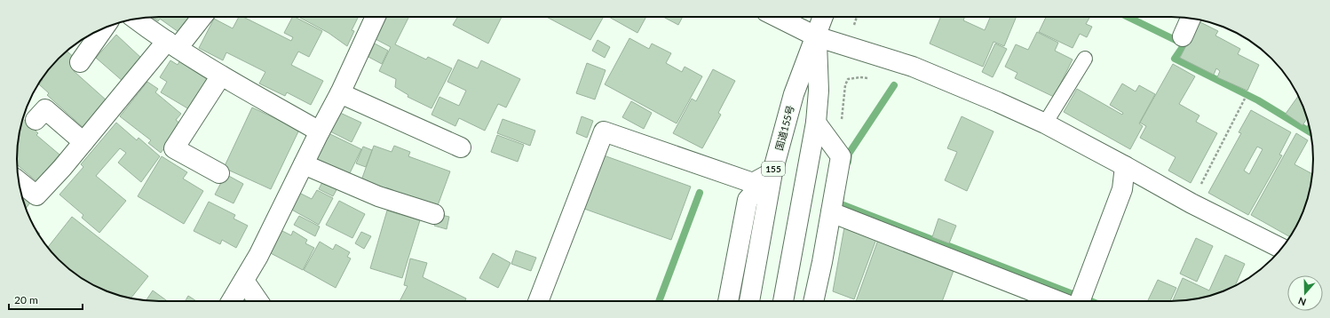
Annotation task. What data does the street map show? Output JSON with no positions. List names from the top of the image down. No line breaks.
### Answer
{"streets":{"main road":["国道155号","155"]},"scale_bar":"20 m","north":"bottom"}
